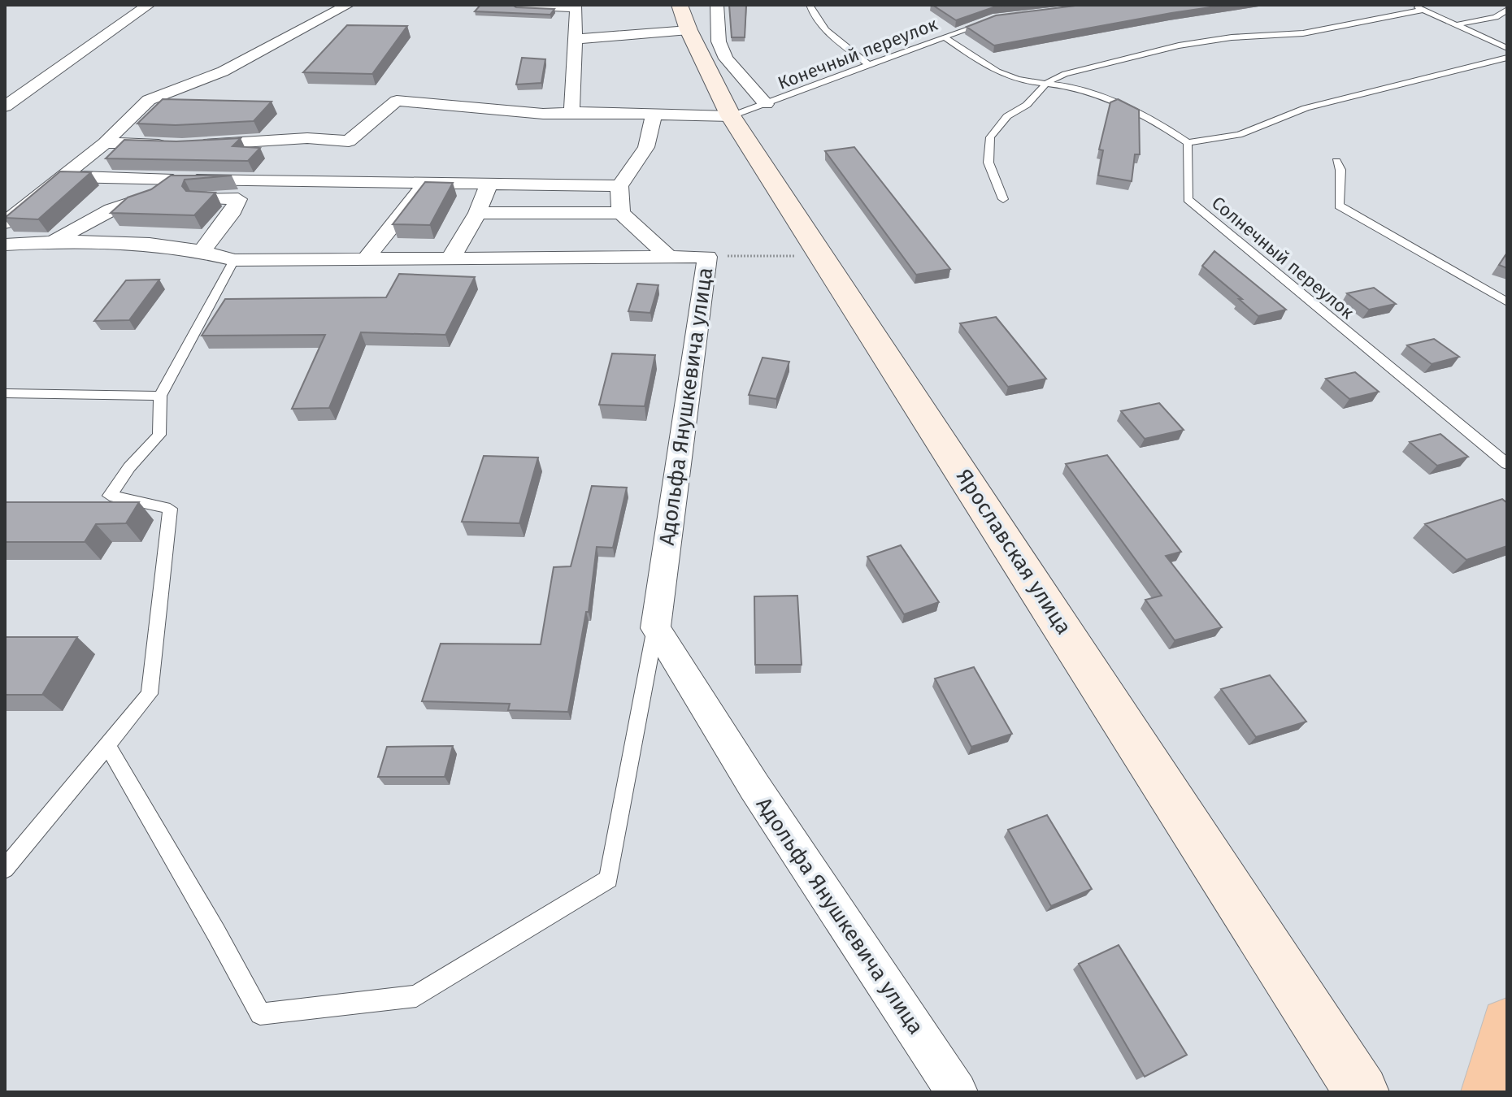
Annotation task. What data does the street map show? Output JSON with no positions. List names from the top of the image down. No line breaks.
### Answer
{"streets":{"main road":["Ярославская улица"],"street":["Адольфа Янушкевича улица"],"lane":["Конечный переулок","Солнечный переулок"]},"crossings":[["Конечный переулок","Ярославская улица"]]}
